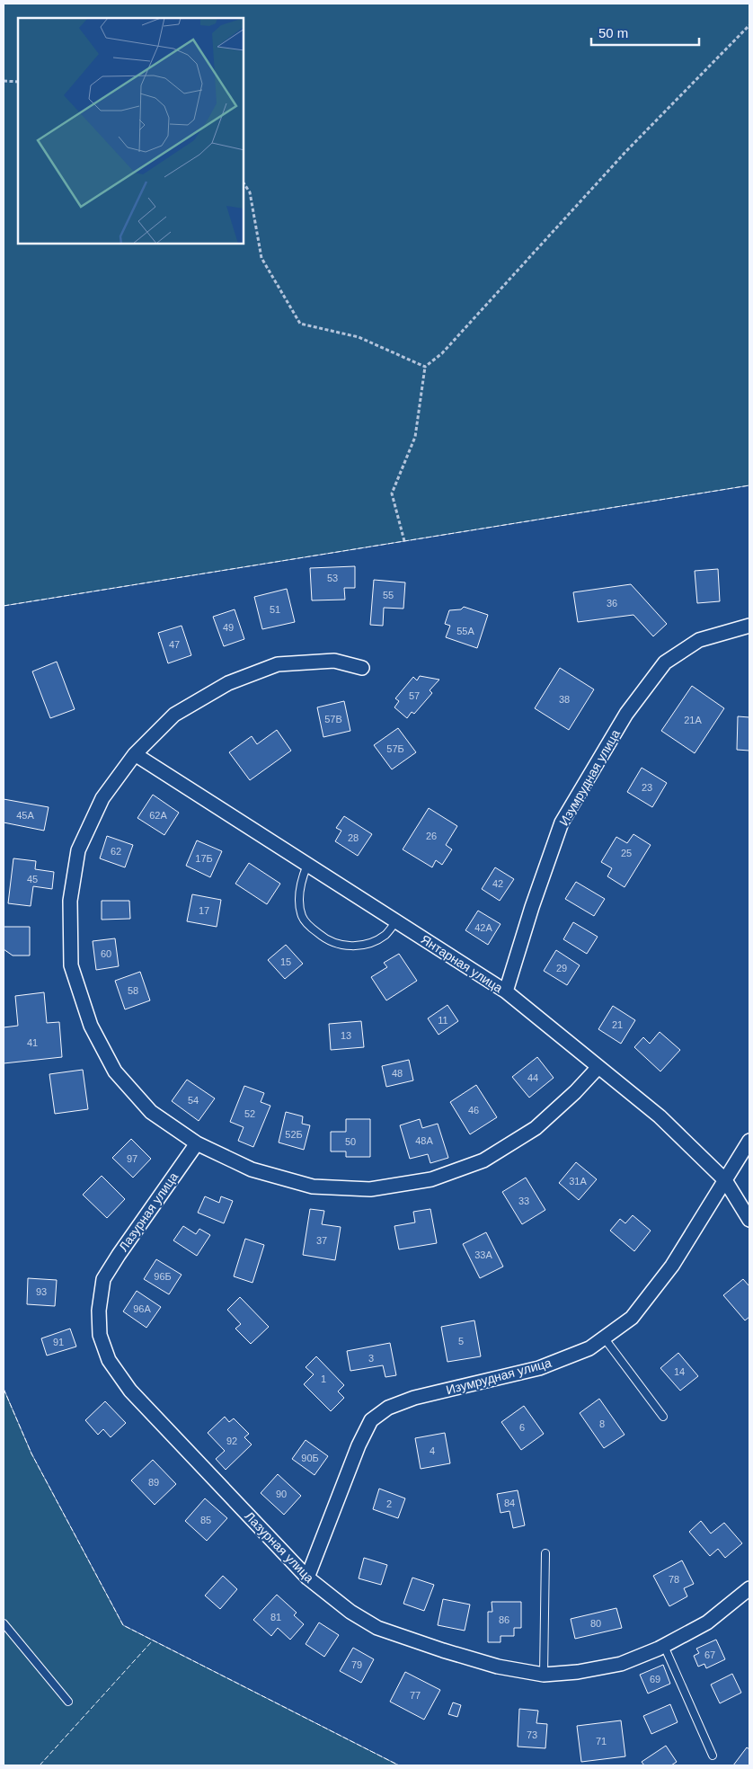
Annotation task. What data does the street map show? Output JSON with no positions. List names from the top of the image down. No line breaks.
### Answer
{"streets":{"street":["Изумрудная улица","Янтарная улица","Лазурная улица"]},"crossings":[["Изумрудная улица","Янтарная улица"],["Изумрудная улица","Лазурная улица"]],"house_numbers":["53","55","36","51","49","55А","47","57","38","57В","21А","57Б","23","45А","62А","26","28","62","25","17Б","45","42","17","42А","60","15","29","58","11","21","13","41","48","44","54","46","52","52Б","48А","50","97","31А","33","37","33А","96Б","93","96А","5","91","3","14","1","8","6","92","4","90Б","89","90","84","2","85","78","81","86","80","67","79","69","77","73","71"],"scale_bar":"50 m"}
